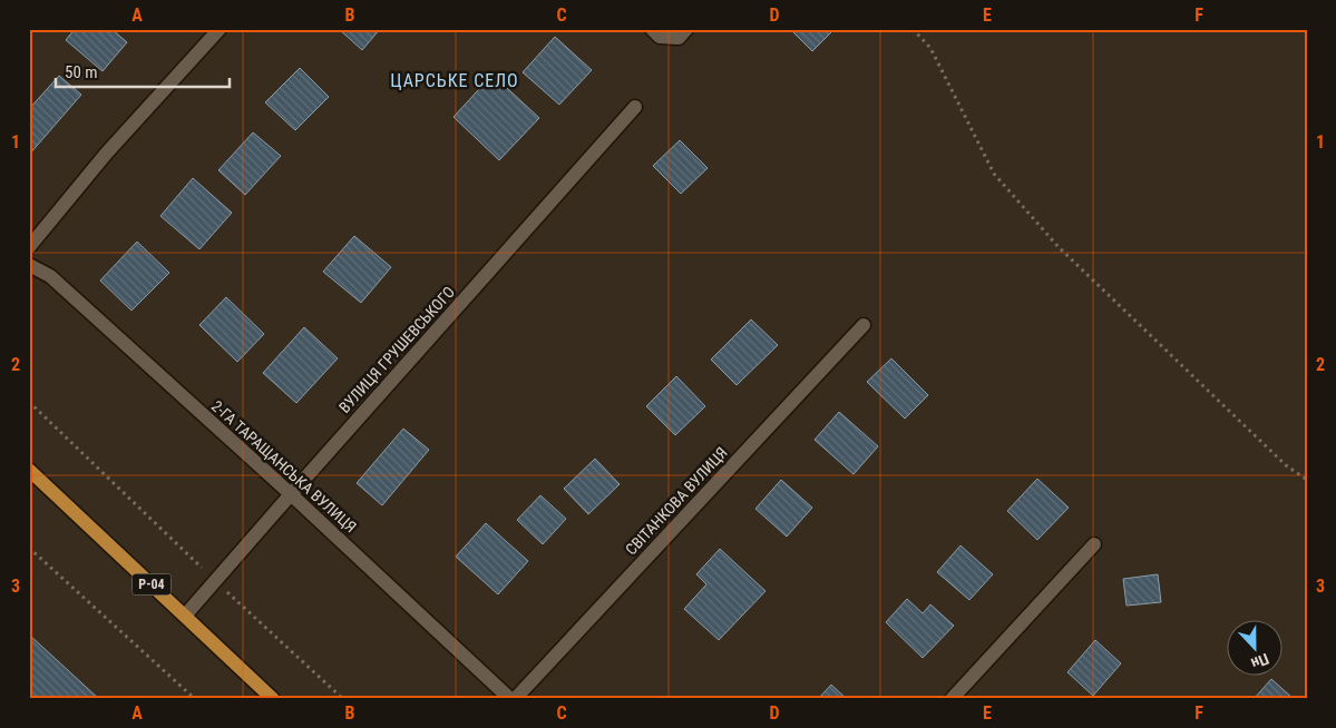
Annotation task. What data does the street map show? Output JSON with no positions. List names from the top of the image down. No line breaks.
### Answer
{"streets":{"main road":["Р-04"],"street":["ВУЛИЦЯ ГРУШЕВСЬКОГО","2-ГА ТАРАЩАНСЬКА ВУЛИЦЯ","СВІТАНКОВА ВУЛИЦЯ"]},"crossings":[["ВУЛИЦЯ ГРУШЕВСЬКОГО","2-ГА ТАРАЩАНСЬКА ВУЛИЦЯ"],["ВУЛИЦЯ ГРУШЕВСЬКОГО","Р-04"],["2-ГА ТАРАЩАНСЬКА ВУЛИЦЯ","СВІТАНКОВА ВУЛИЦЯ"]],"districts":["ЦАРСЬКЕ СЕЛО"],"scale_bar":"50 m","north":"bottom","grid":{"columns":["A","B","C","D","E","F"],"rows":["1","2","3"]}}
